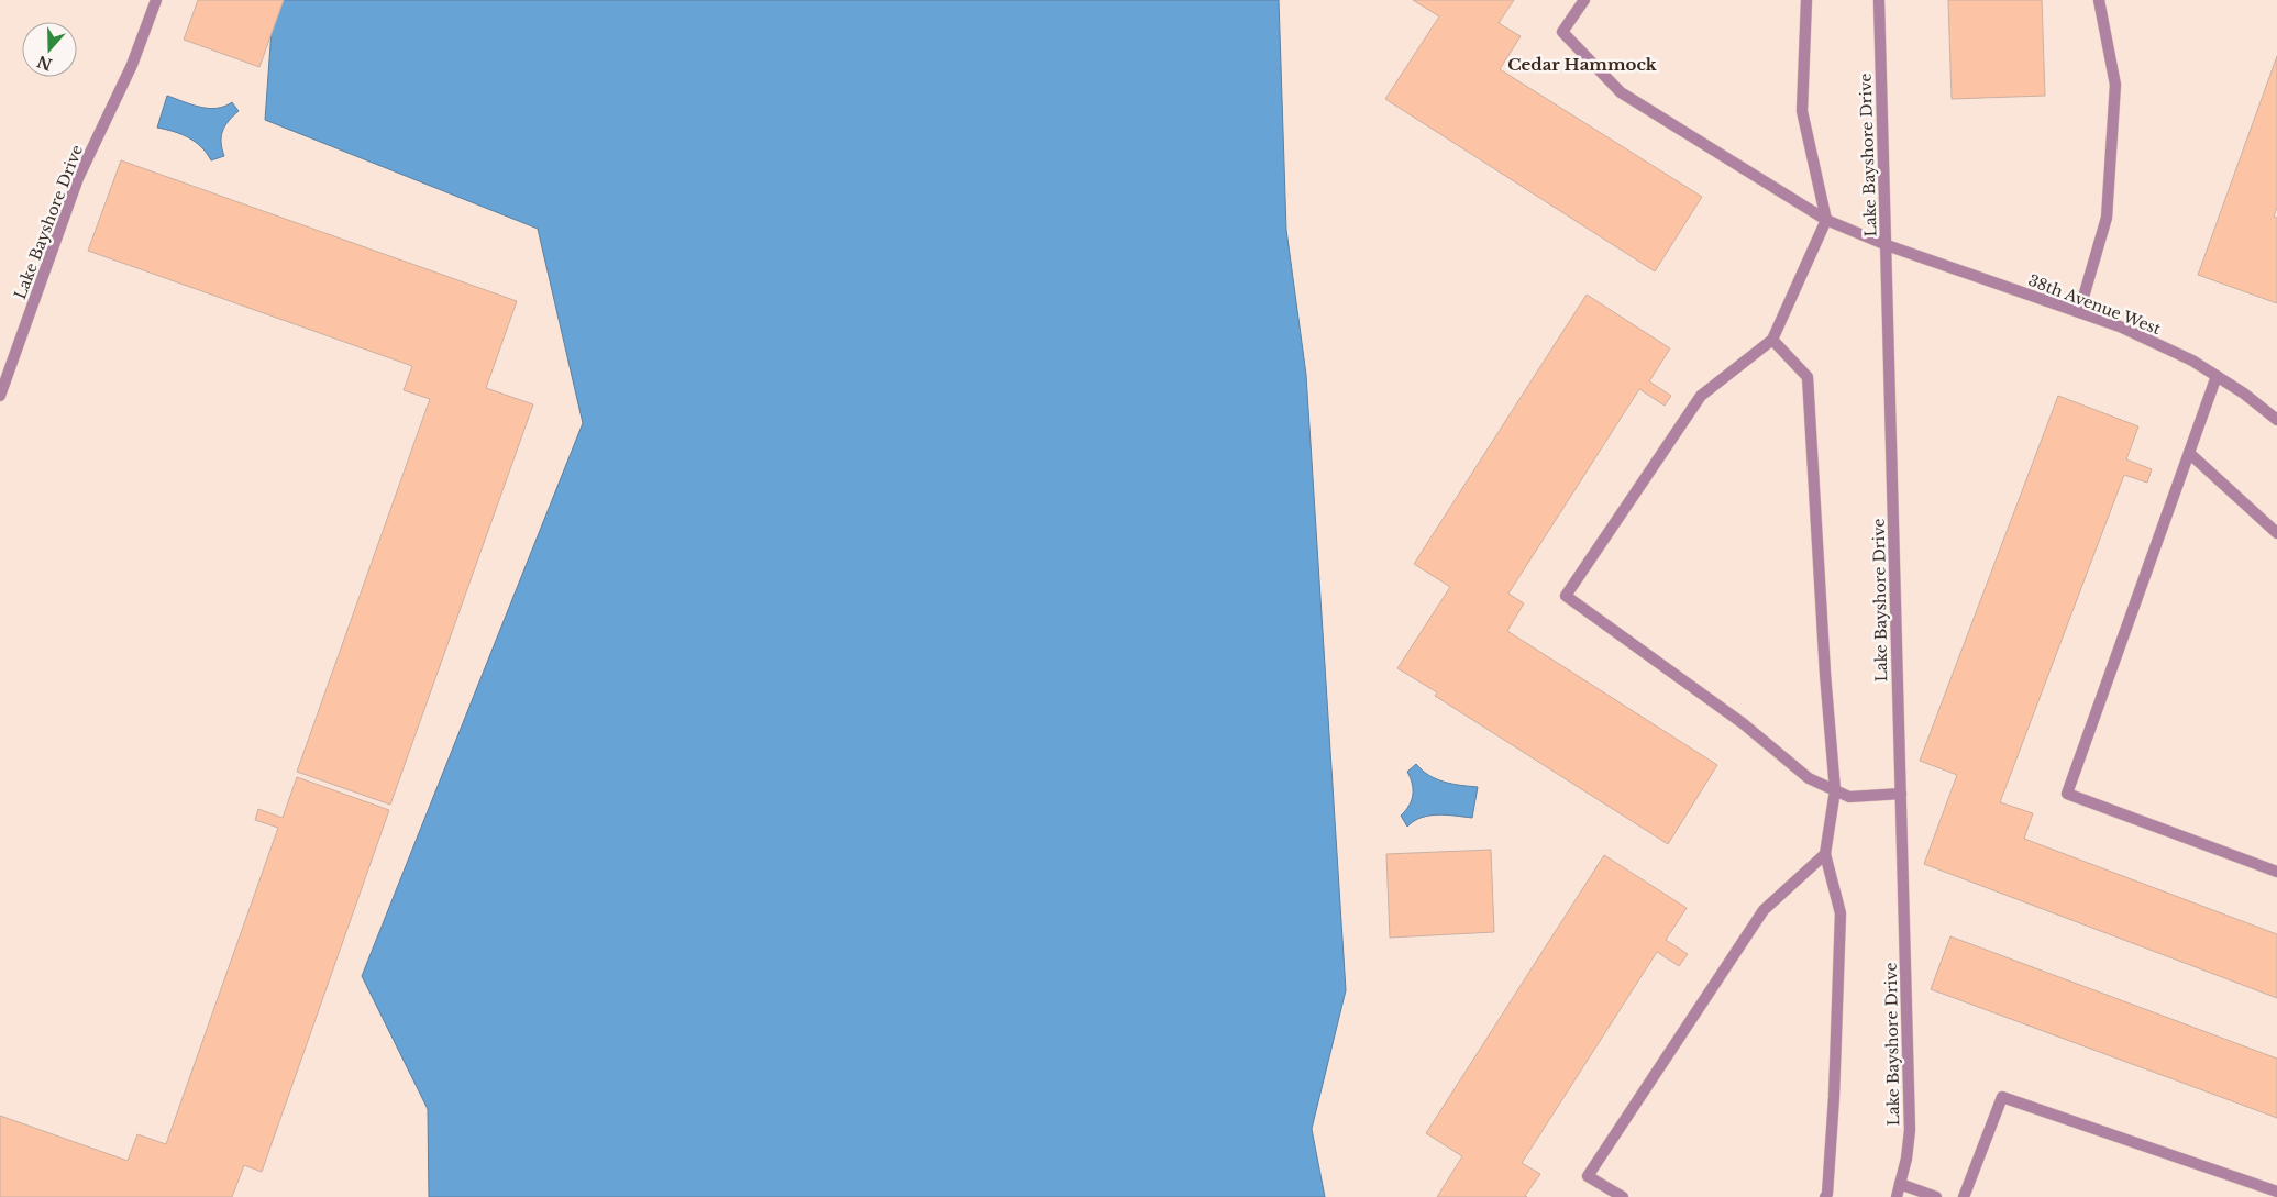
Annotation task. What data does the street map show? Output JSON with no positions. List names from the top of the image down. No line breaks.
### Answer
{"streets":{"street":["Lake Bayshore Drive","38th Avenue West"]},"crossings":[["Lake Bayshore Drive","38th Avenue West"]],"districts":["Cedar Hammock"],"north":"bottom"}
